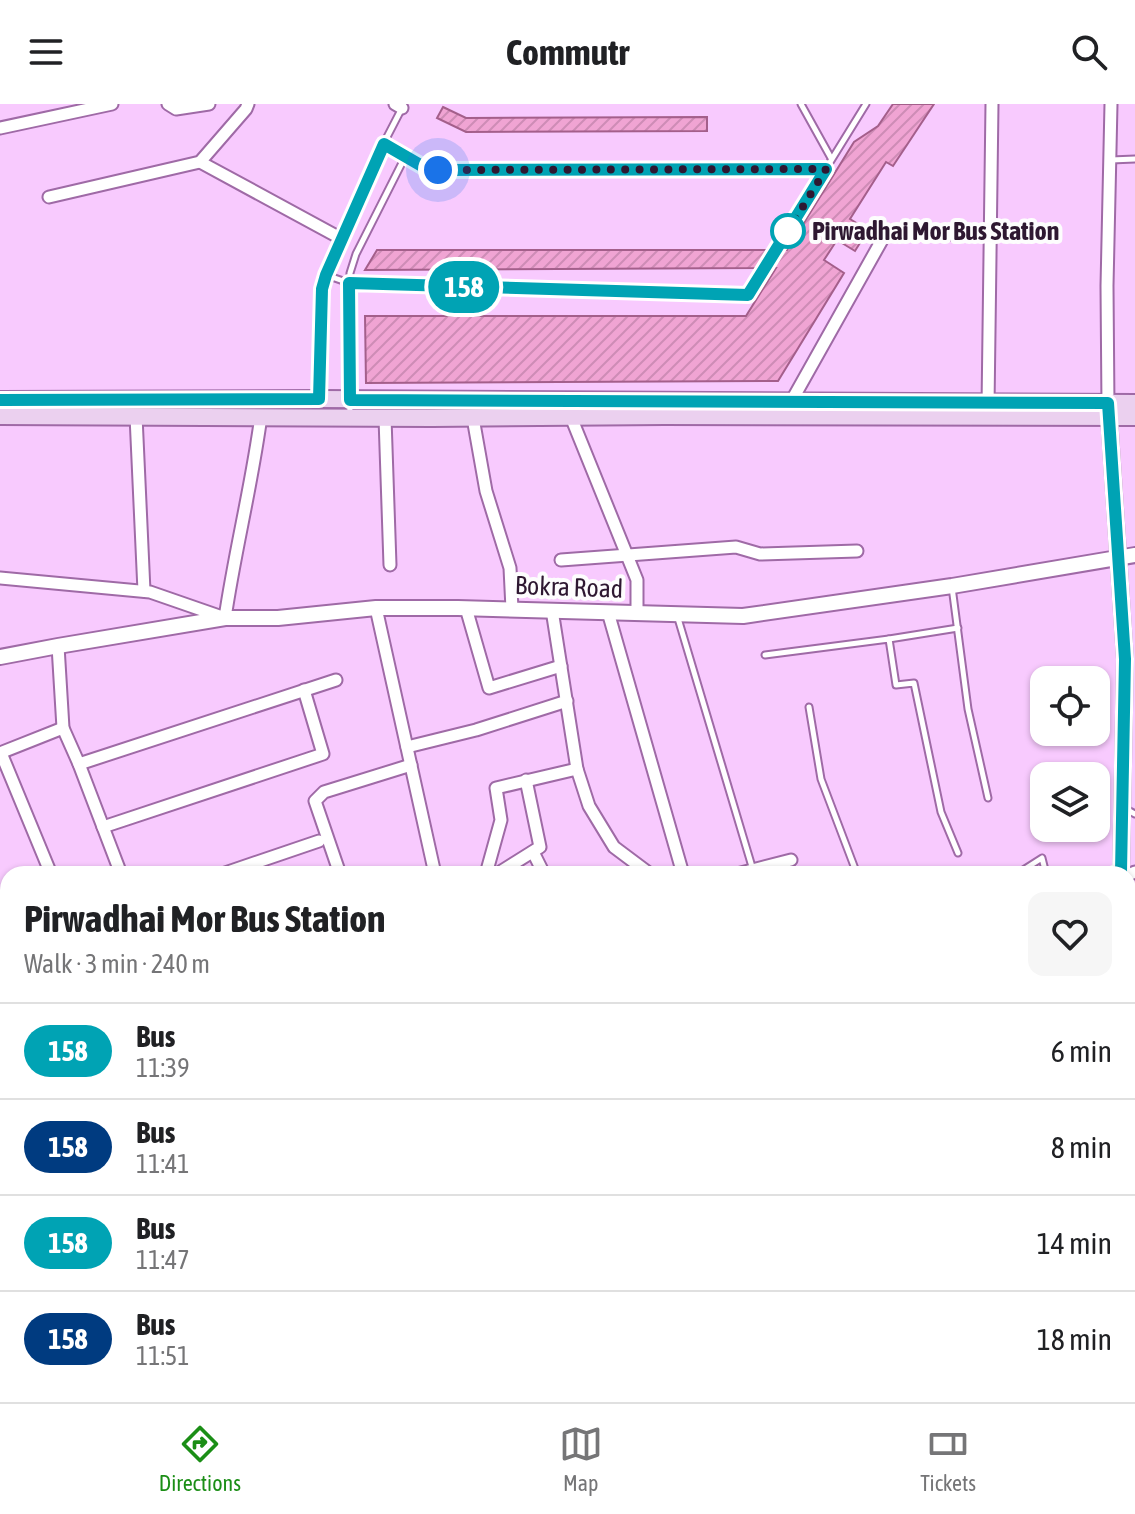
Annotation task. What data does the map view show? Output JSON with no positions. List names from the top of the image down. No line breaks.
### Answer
{"streets":{"street":["Bokra Road"]},"places":["Pirwadhai Mor Bus Station"],"lines":["bus line 158"],"page":{"header":"Commutr","on_map":"158","heading":["Pirwadhai Mor Bus Station","Walk · 3 min · 240 m"],"list":[{"mark":"158","name":"Bus","note":"11:39","value":"6 min"},{"mark":"158","name":"Bus","note":"11:41","value":"8 min"},{"mark":"158","name":"Bus","note":"11:47","value":"14 min"},{"mark":"158","name":"Bus","note":"11:51","value":"18 min"}],"tabs":["Directions","Map","Tickets"]}}
